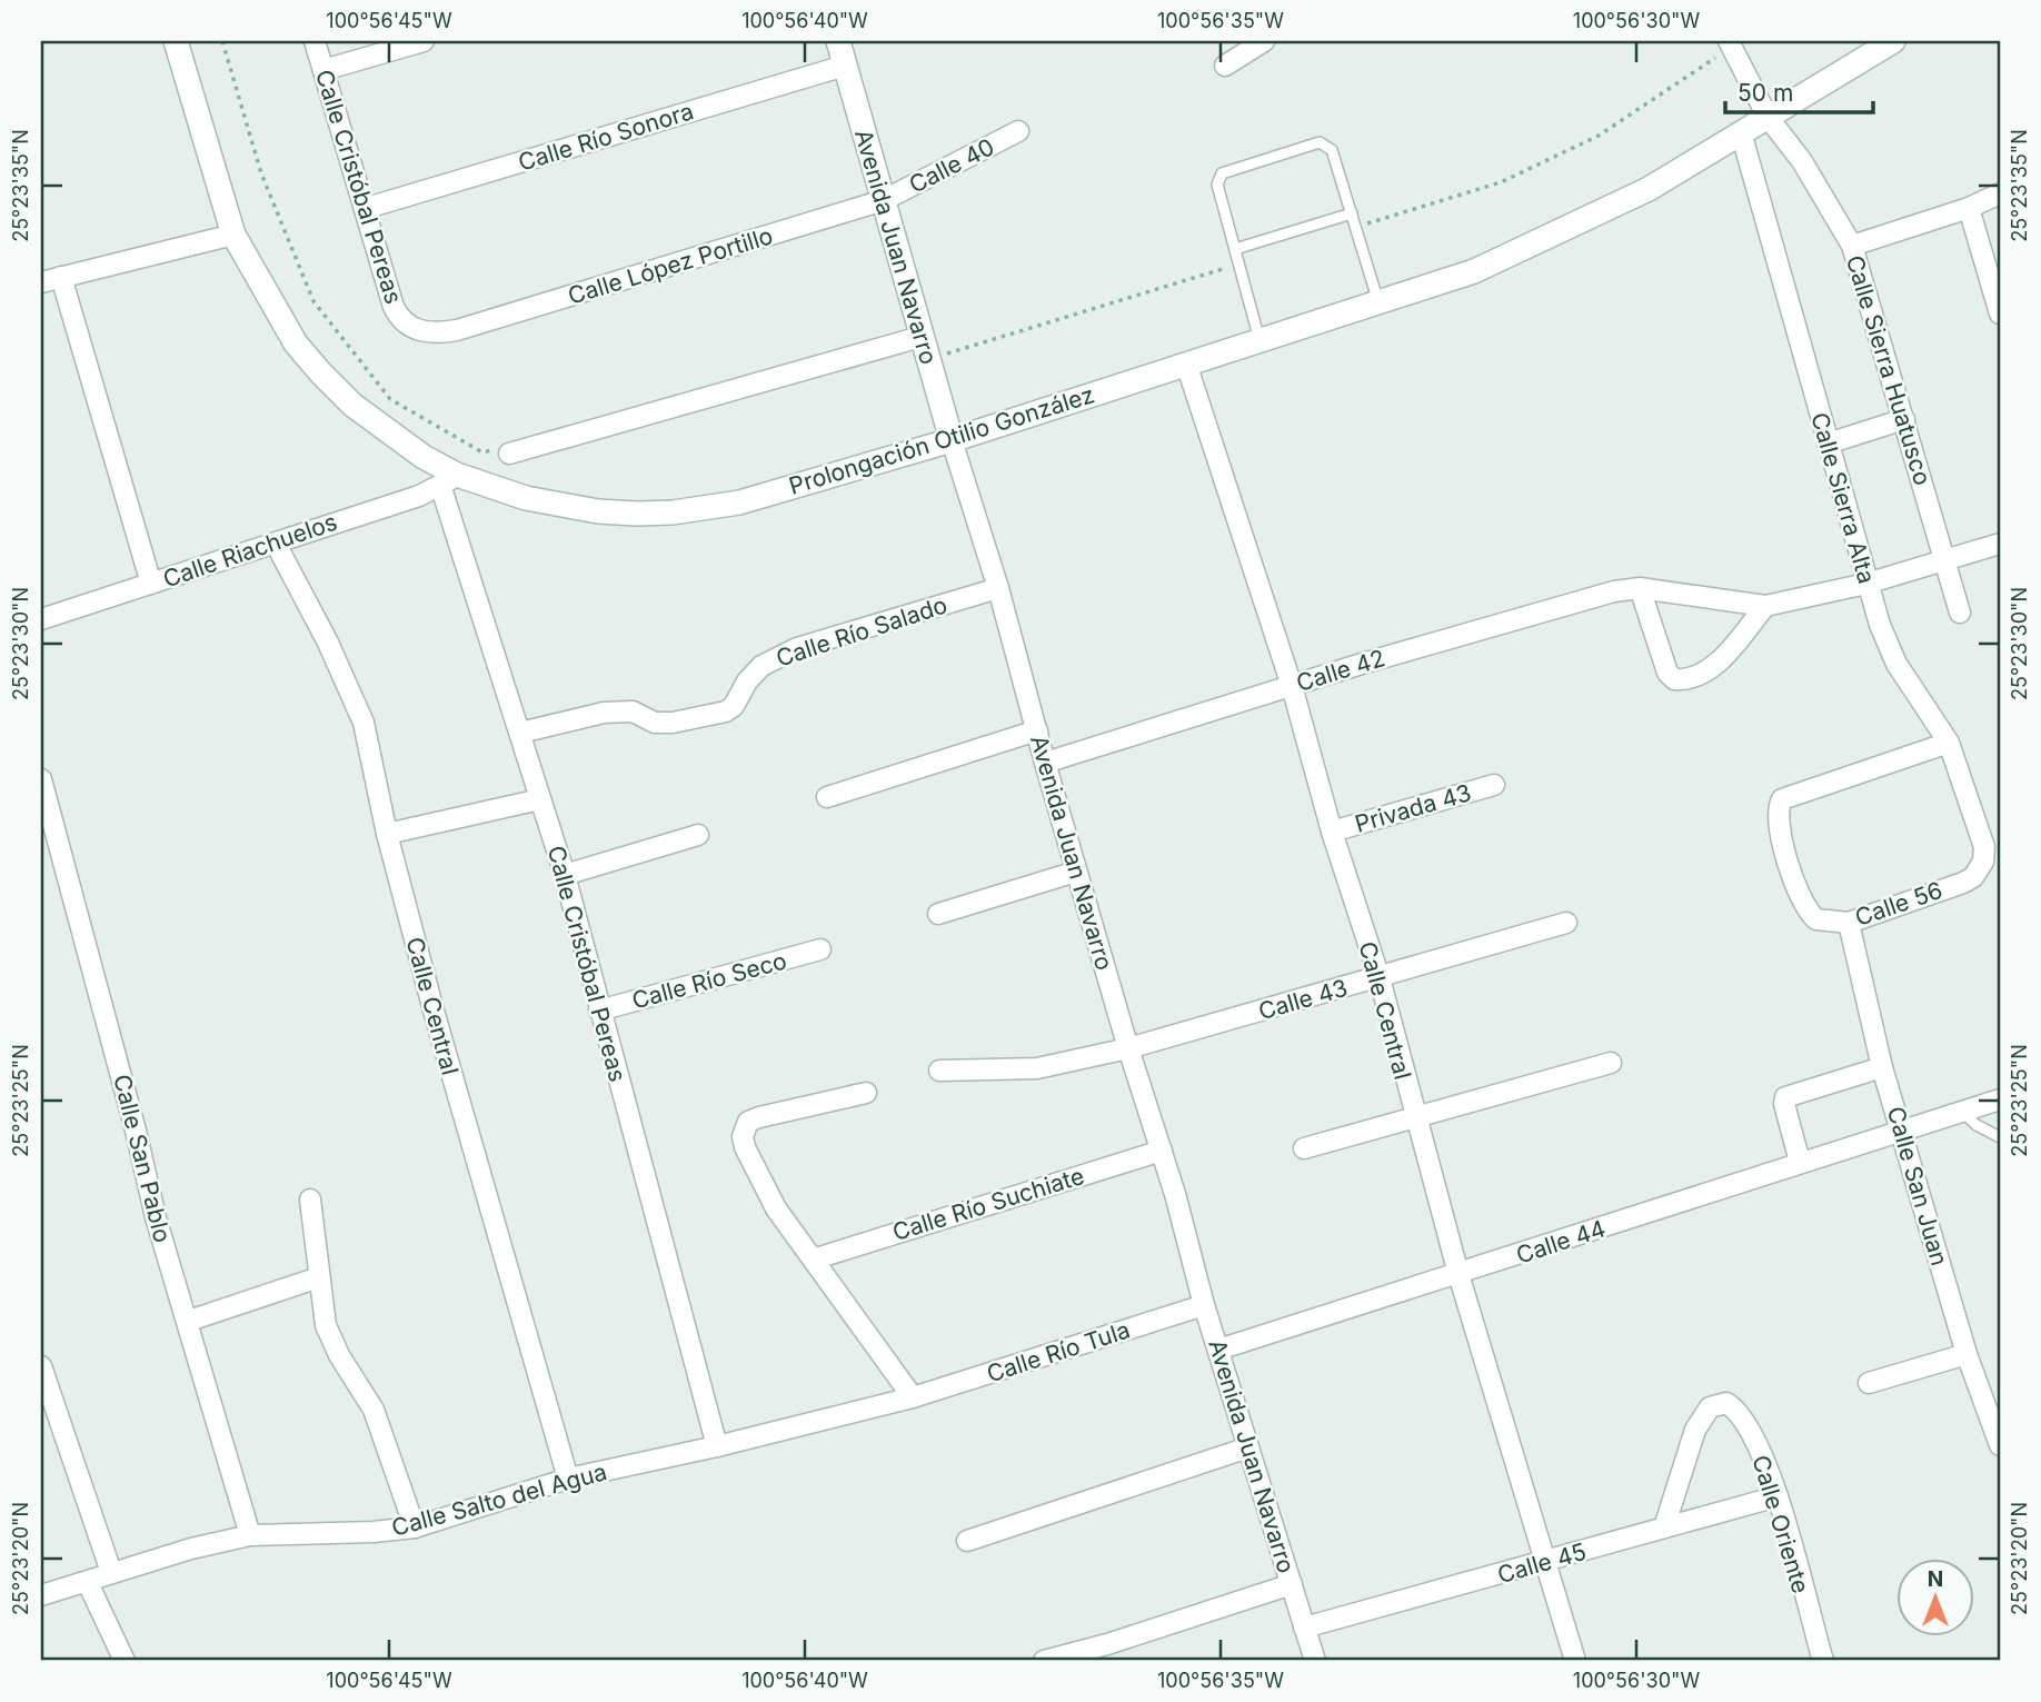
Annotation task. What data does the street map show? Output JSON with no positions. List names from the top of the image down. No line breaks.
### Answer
{"streets":{"main road":["Avenida Juan Navarro","Prolongación Otilio González"],"street":["Calle Río Sonora","Calle 40","Calle Cristóbal Pereas","Calle López Portillo","Calle Sierra Huatusco","Calle Sierra Alta","Calle Riachuelos","Calle Río Salado","Calle 42","Privada 43","Calle 56","Calle Río Seco","Calle 43","Calle Central","Calle San Pablo","Calle San Juan","Calle Río Suchiate","Calle 44","Calle Río Tula","Calle Salto del Agua","Calle Oriente","Calle 45"]},"crossings":[["Calle Río Sonora","Calle Cristóbal Pereas"],["Calle Río Sonora","Avenida Juan Navarro"],["Calle 40","Avenida Juan Navarro"],["Calle 40","Calle López Portillo"],["Calle Cristóbal Pereas","Calle López Portillo"],["Calle Cristóbal Pereas","Prolongación Otilio González"],["Calle Cristóbal Pereas","Calle Riachuelos"],["Calle Cristóbal Pereas","Calle Río Salado"],["Calle Cristóbal Pereas","Calle Río Seco"],["Calle Cristóbal Pereas","Calle Salto del Agua"],["Avenida Juan Navarro","Calle López Portillo"],["Avenida Juan Navarro","Prolongación Otilio González"],["Avenida Juan Navarro","Calle Río Salado"],["Avenida Juan Navarro","Calle 42"],["Avenida Juan Navarro","Calle 43"],["Avenida Juan Navarro","Calle Río Suchiate"],["Avenida Juan Navarro","Calle 44"],["Avenida Juan Navarro","Calle Río Tula"],["Avenida Juan Navarro","Calle 45"],["Calle Sierra Huatusco","Prolongación Otilio González"],["Prolongación Otilio González","Calle Sierra Alta"],["Prolongación Otilio González","Calle Riachuelos"],["Prolongación Otilio González","Calle Central"],["Calle Sierra Alta","Calle 56"],["Calle Riachuelos","Calle Central"],["Calle 42","Calle Central"],["Privada 43","Calle Central"],["Calle 56","Calle San Juan"],["Calle 43","Calle Central"],["Calle Central","Calle 44"],["Calle Central","Calle Salto del Agua"],["Calle Central","Calle 45"],["Calle San Pablo","Calle Salto del Agua"],["Calle San Juan","Calle 44"],["Calle Río Tula","Calle Salto del Agua"],["Calle Oriente","Calle 45"]],"scale_bar":"50 m","north":"top","coordinates":["100°56'45\"W","100°56'40\"W","100°56'35\"W","100°56'30\"W","25°23'35\"N","25°23'30\"N","25°23'25\"N","25°23'20\"N"]}
